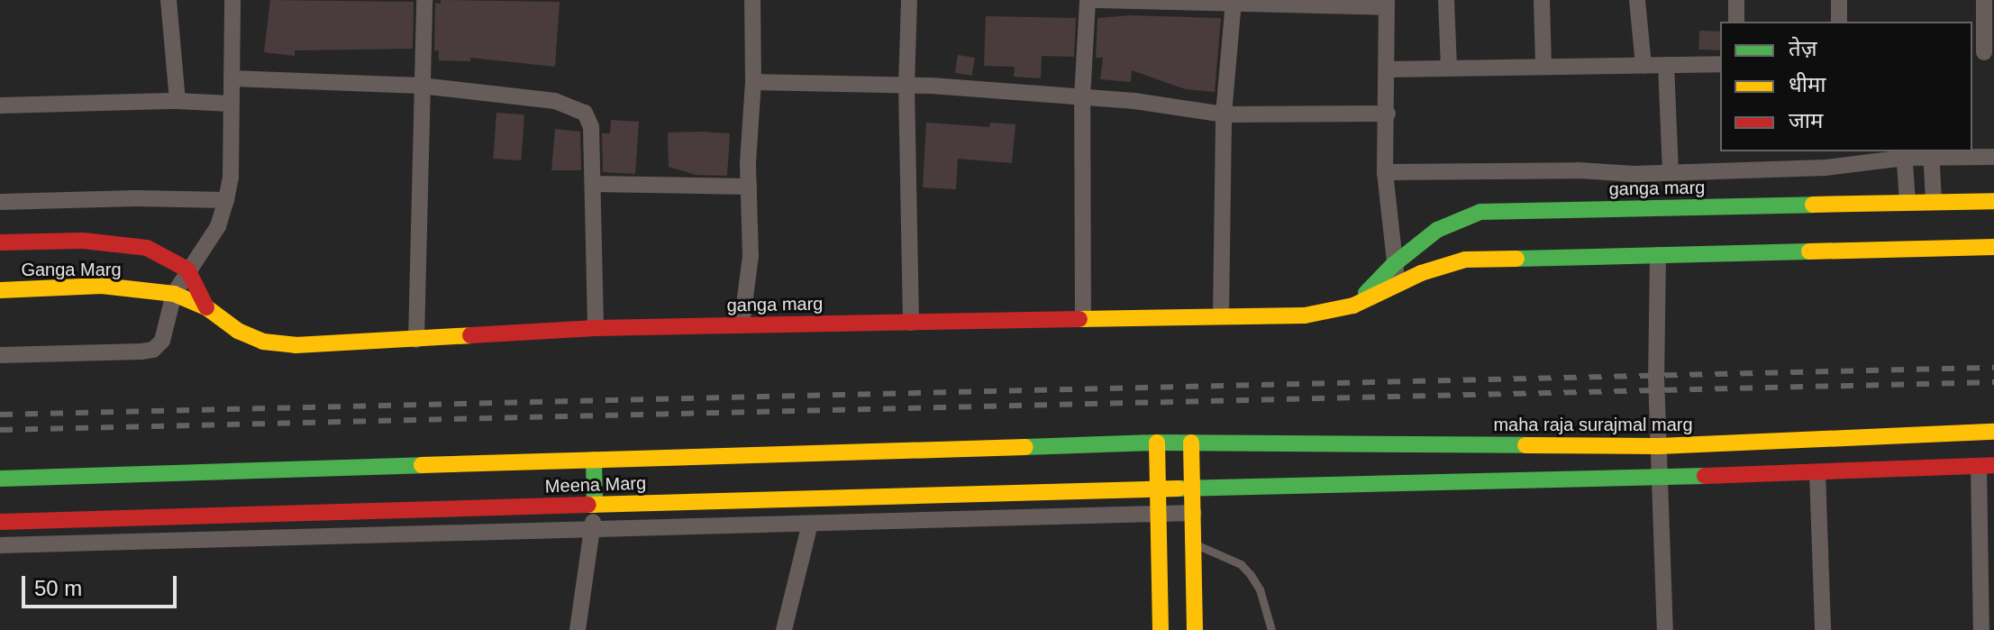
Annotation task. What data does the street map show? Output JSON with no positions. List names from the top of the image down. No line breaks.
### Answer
{"streets":{"street":["ganga marg","Ganga Marg","maha raja surajmal marg","Meena Marg"]},"crossings":[["ganga marg","Ganga Marg"]],"legend":["तेज़","धीमा","जाम"],"scale_bar":"50 m"}
